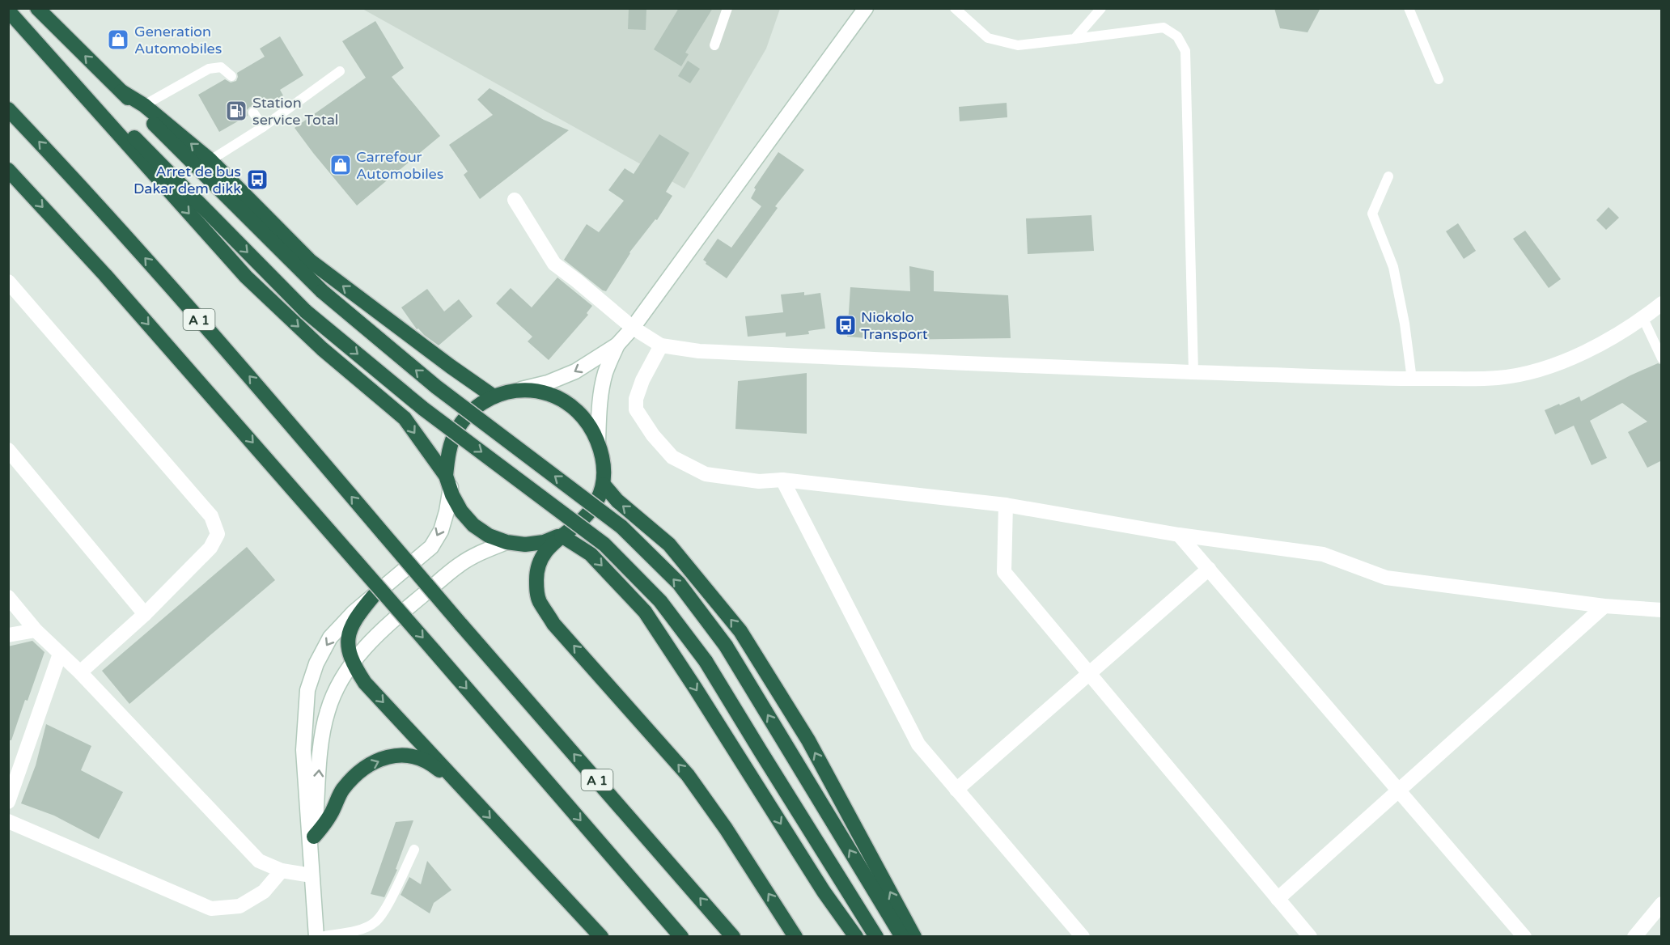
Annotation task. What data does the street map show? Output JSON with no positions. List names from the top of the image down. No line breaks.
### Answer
{"streets":{"highway":["A 1"]},"places":{"shop":["Generation Automobiles","Carrefour Automobiles"],"fuel station":["Station service Total"],"bus stop":["Arret de bus Dakar dem dikk","Niokolo Transport"]}}
